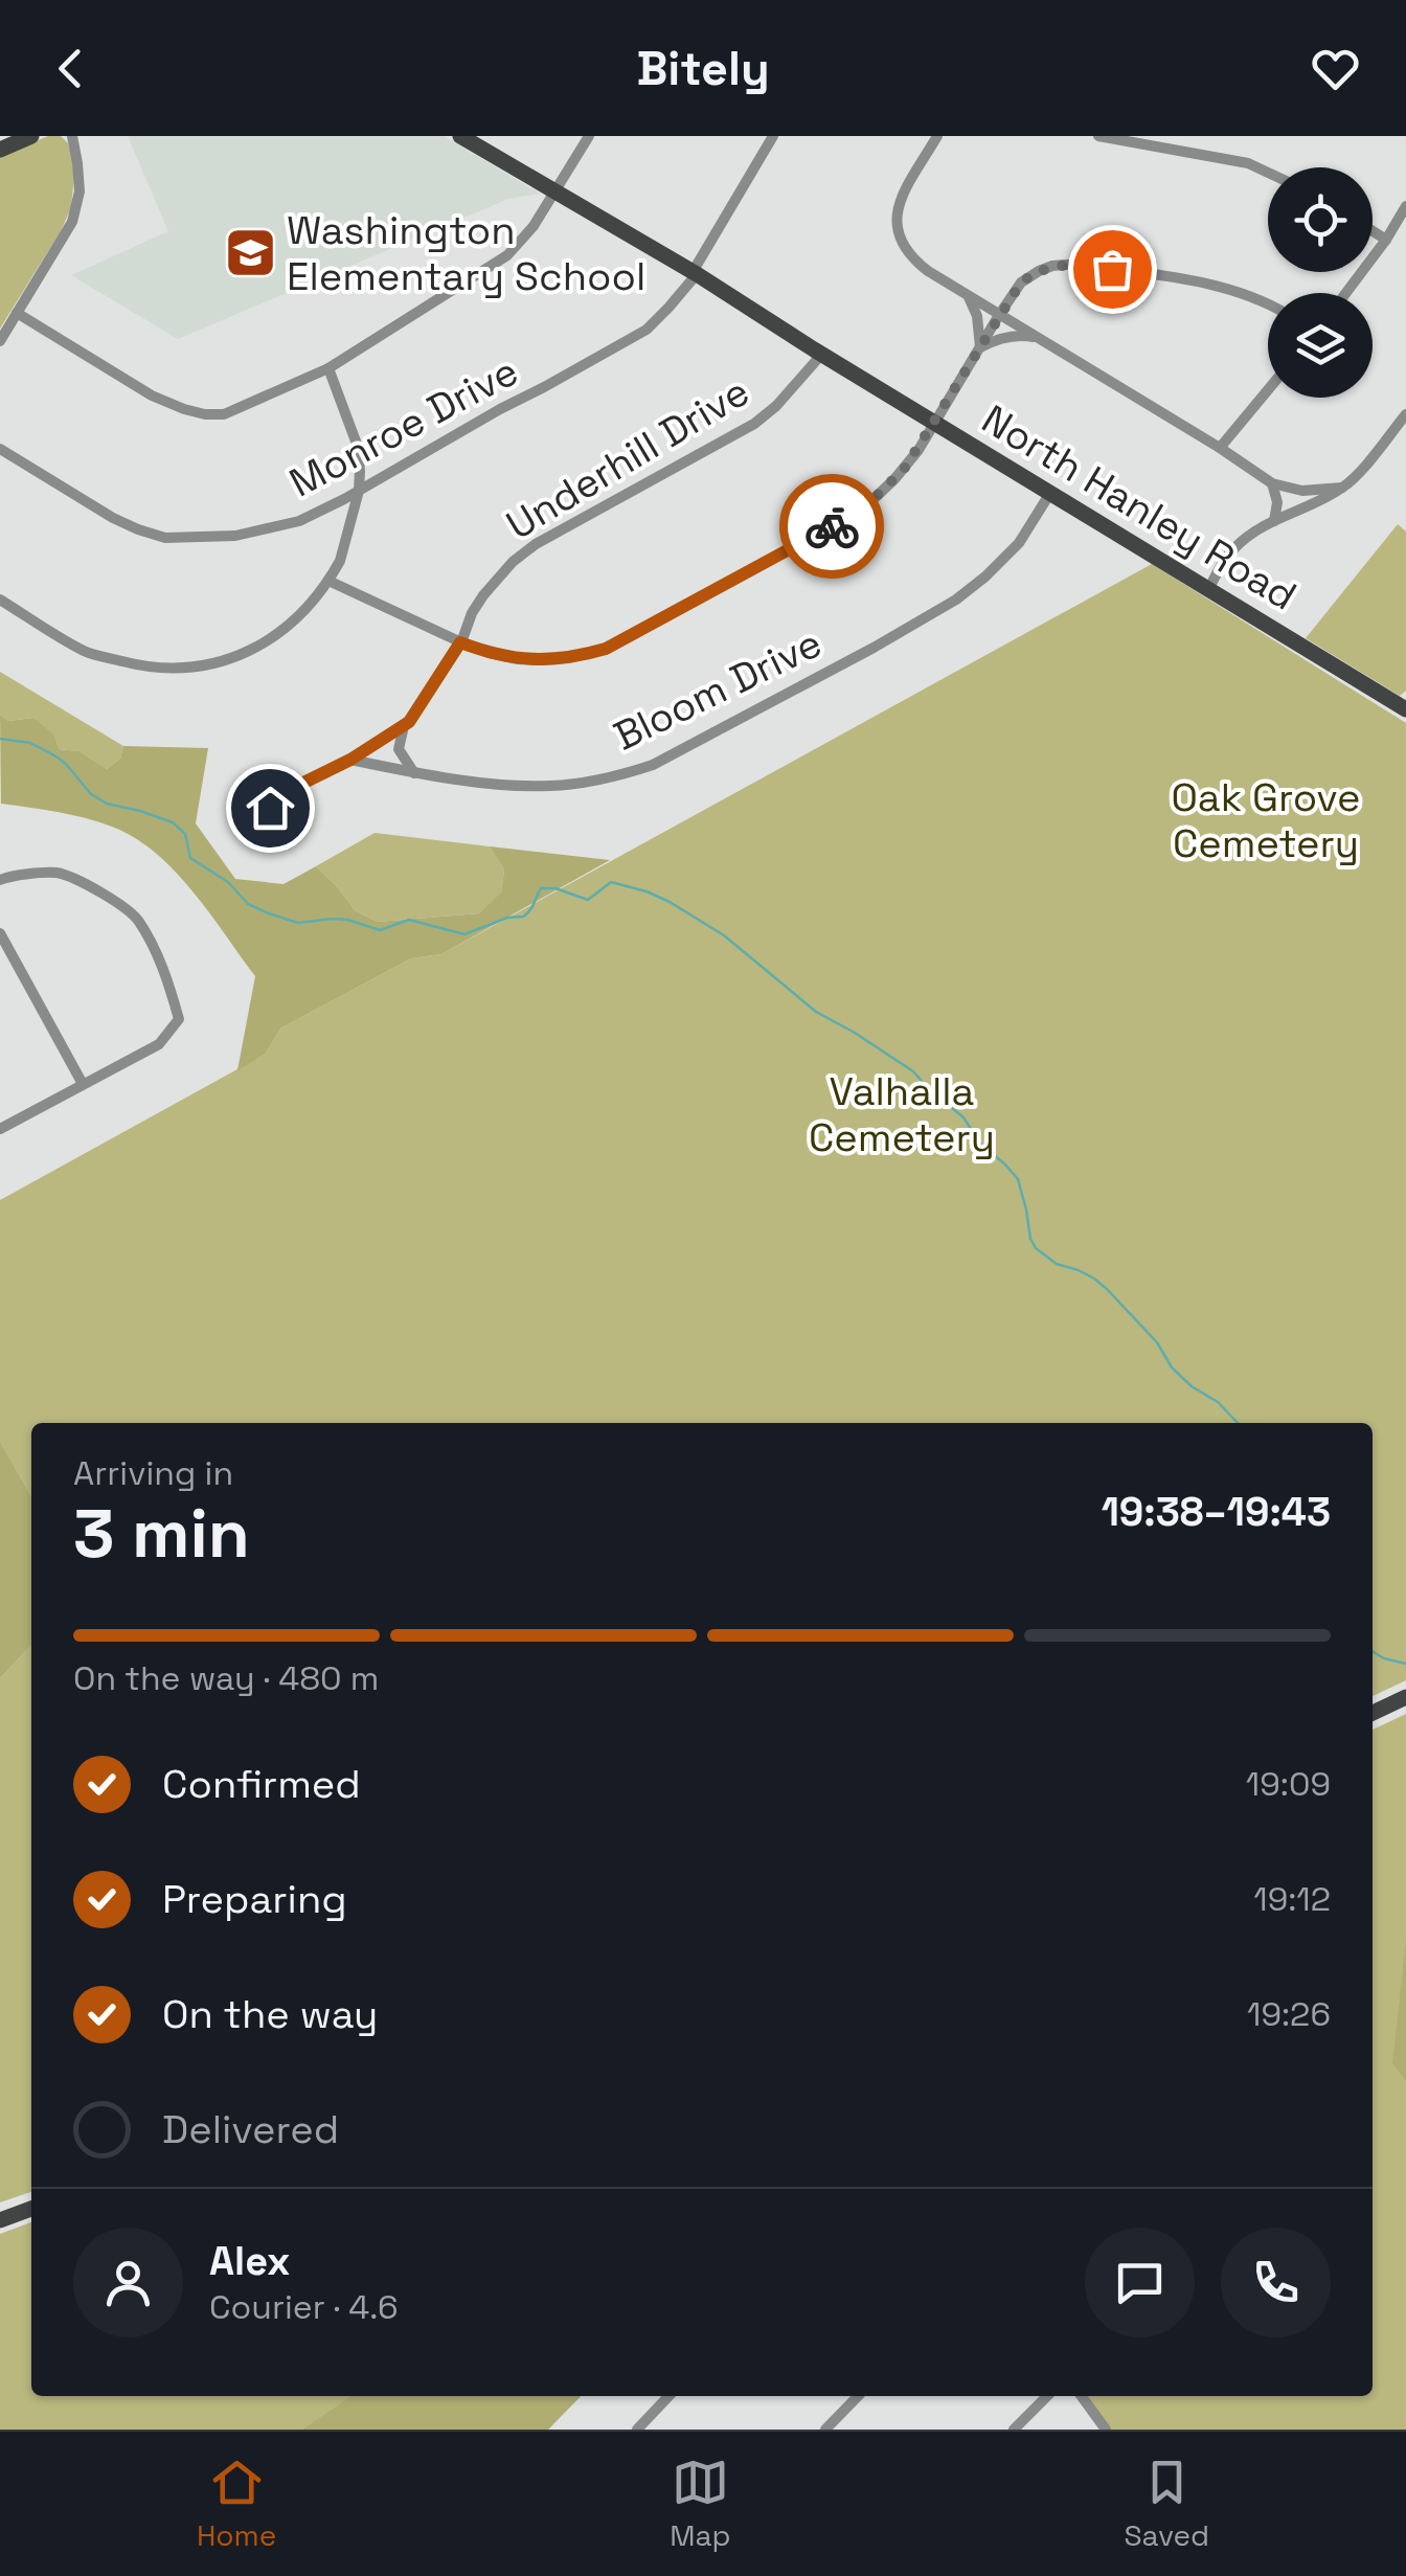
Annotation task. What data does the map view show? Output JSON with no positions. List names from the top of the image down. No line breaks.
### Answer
{"streets":{"main road":["North Hanley Road"],"street":["Monroe Drive","Underhill Drive","Bloom Drive"]},"crossings":[["Monroe Drive","North Hanley Road"],["Underhill Drive","North Hanley Road"],["Underhill Drive","Bloom Drive"],["North Hanley Road","Bloom Drive"]],"parks":["Oak Grove Cemetery","Valhalla Cemetery"],"places":{"school or university":["Washington Elementary School"]},"page":{"header":"Bitely","heading":["3 min","Arriving in","19:38–19:43"],"panel":["Alex","Courier · 4.6"],"bar":"On the way · 480 m","list":[["Confirmed","19:09"],["Preparing","19:12"],["On the way","19:26"],"Delivered"],"tabs":["Home","Map","Saved"]}}
